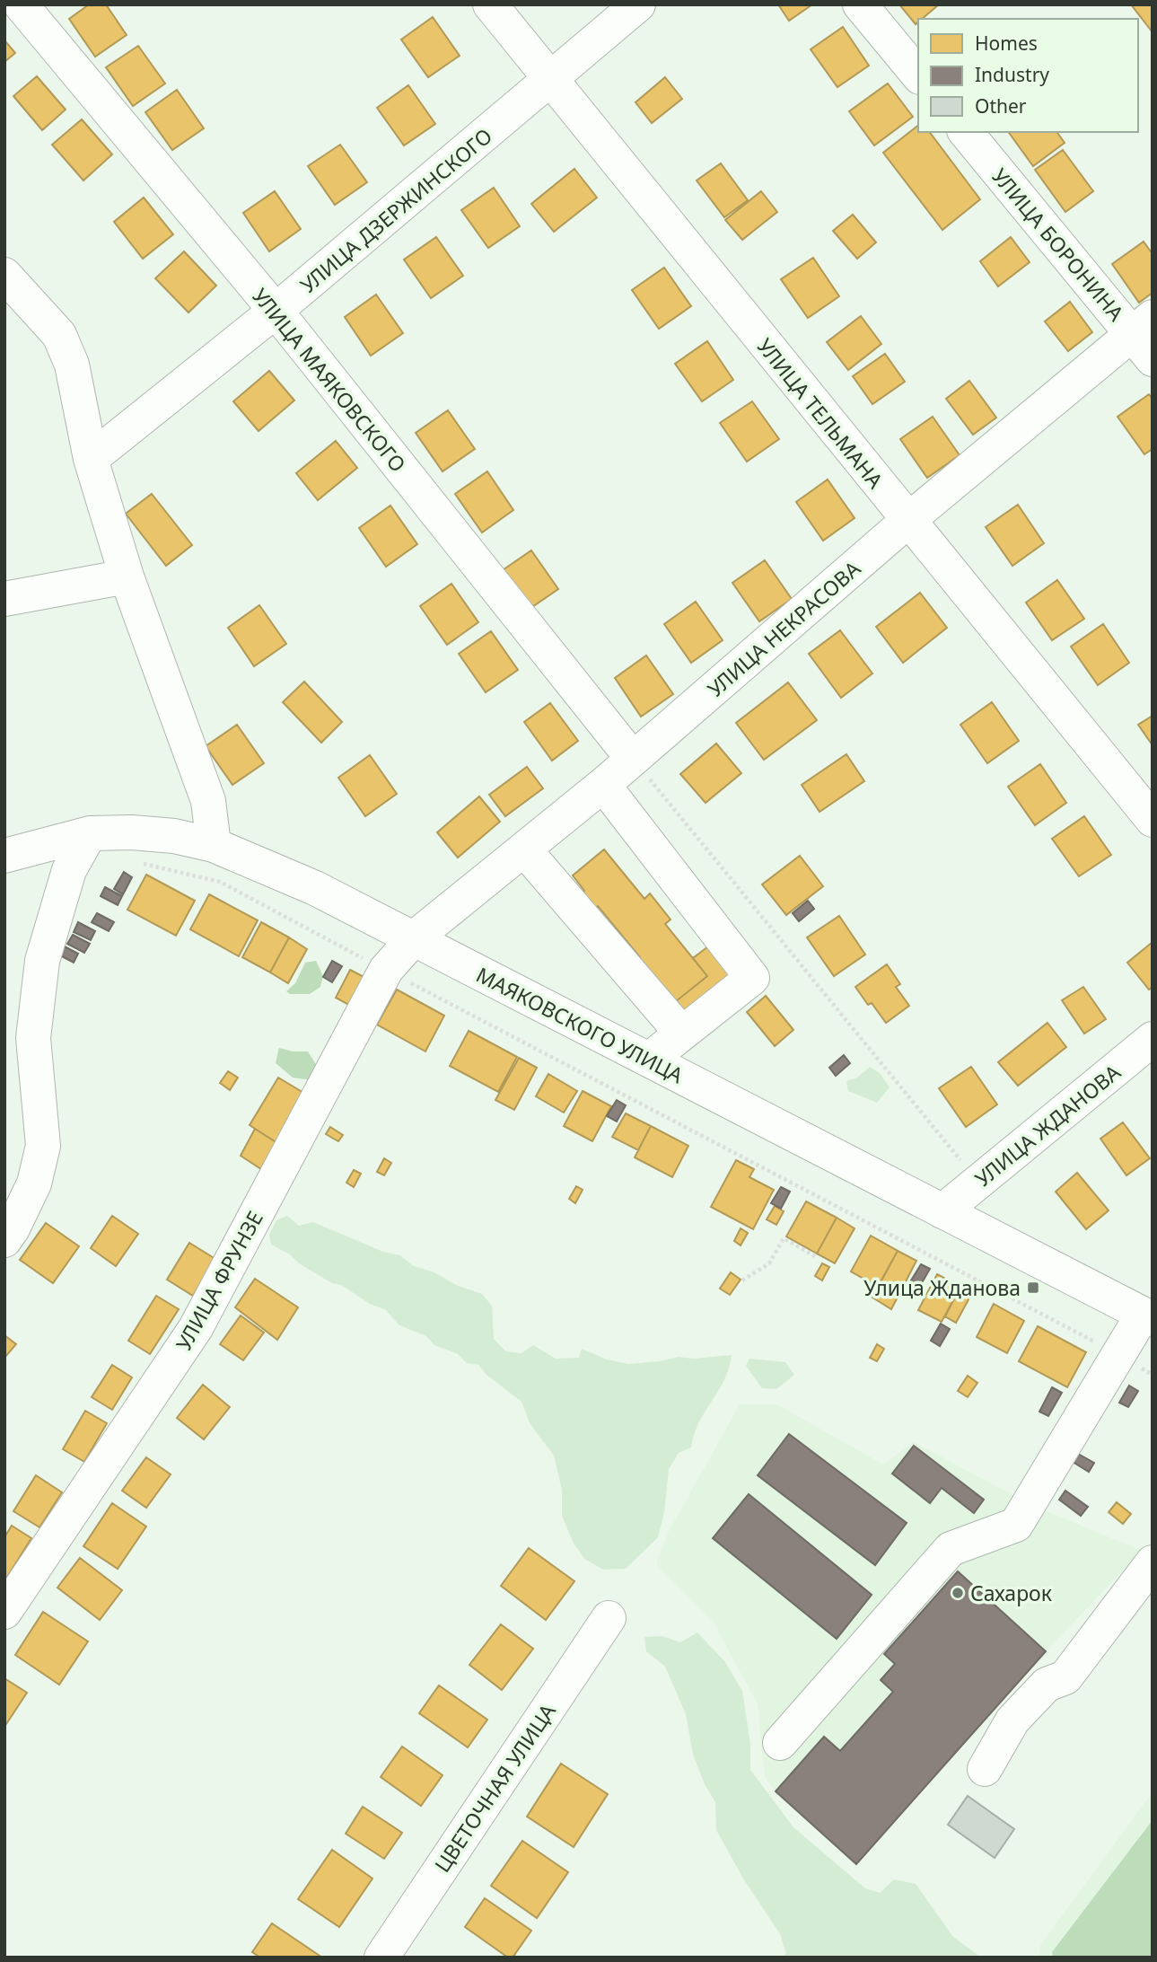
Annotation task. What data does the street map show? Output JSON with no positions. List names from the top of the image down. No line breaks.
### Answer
{"streets":{"street":["УЛИЦА ДЗЕРЖИНСКОГО","УЛИЦА БОРОНИНА","УЛИЦА МАЯКОВСКОГО","УЛИЦА ТЕЛЬМАНА","УЛИЦА НЕКРАСОВА","МАЯКОВСКОГО УЛИЦА","УЛИЦА ЖДАНОВА","УЛИЦА ФРУНЗЕ","ЦВЕТОЧНАЯ УЛИЦА"]},"crossings":[["УЛИЦА ДЗЕРЖИНСКОГО","УЛИЦА МАЯКОВСКОГО"],["УЛИЦА ДЗЕРЖИНСКОГО","УЛИЦА ТЕЛЬМАНА"],["УЛИЦА БОРОНИНА","УЛИЦА НЕКРАСОВА"],["УЛИЦА МАЯКОВСКОГО","УЛИЦА НЕКРАСОВА"],["УЛИЦА ТЕЛЬМАНА","УЛИЦА НЕКРАСОВА"],["УЛИЦА НЕКРАСОВА","МАЯКОВСКОГО УЛИЦА"],["УЛИЦА НЕКРАСОВА","УЛИЦА ФРУНЗЕ"],["МАЯКОВСКОГО УЛИЦА","УЛИЦА ЖДАНОВА"],["МАЯКОВСКОГО УЛИЦА","УЛИЦА ФРУНЗЕ"]],"places":{"transit":["Улица Жданова"],"other":["Сахарок"]},"legend":["Homes","Industry","Other"]}
